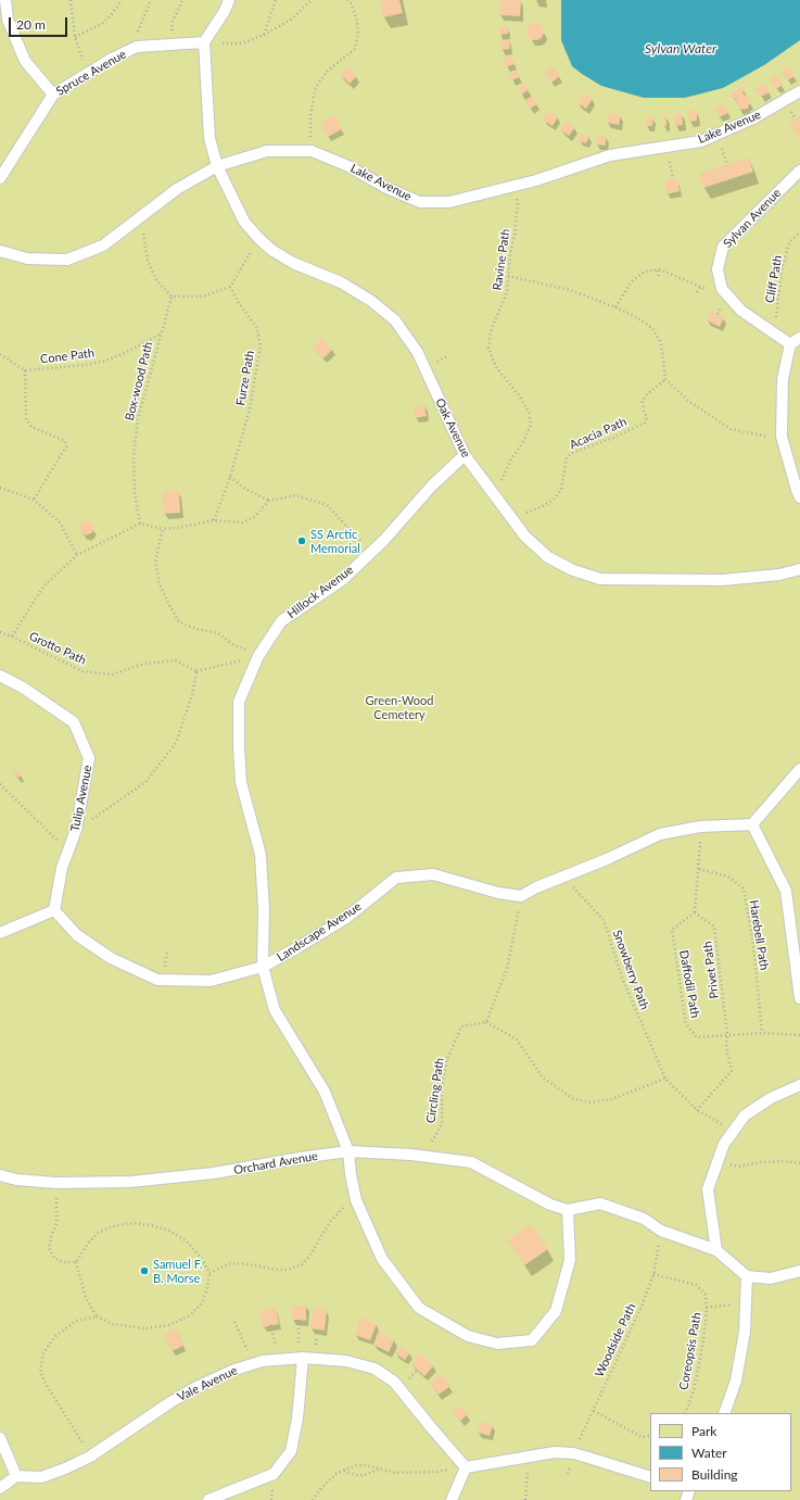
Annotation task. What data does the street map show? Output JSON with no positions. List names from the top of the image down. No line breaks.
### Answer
{"streets":{"lane":["Spruce Avenue","Lake Avenue","Sylvan Avenue","Oak Avenue","Hillock Avenue","Tulip Avenue","Landscape Avenue","Orchard Avenue","Vale Avenue"],"path":["Ravine Path","Cliff Path","Cone Path","Furze Path","Box-wood Path","Acacia Path","Grotto Path","Harebell Path","Snowberry Path","Privet Path","Daffodil Path","Circling Path","Woodside Path","Coreopsis Path"]},"crossings":[["Spruce Avenue","Oak Avenue"],["Lake Avenue","Ravine Path"],["Lake Avenue","Furze Path"],["Lake Avenue","Box-wood Path"],["Lake Avenue","Oak Avenue"],["Sylvan Avenue","Cliff Path"],["Ravine Path","Oak Avenue"],["Cone Path","Box-wood Path"],["Furze Path","Box-wood Path"],["Furze Path","Oak Avenue"],["Box-wood Path","Oak Avenue"],["Oak Avenue","Acacia Path"],["Oak Avenue","Hillock Avenue"],["Hillock Avenue","Landscape Avenue"],["Tulip Avenue","Landscape Avenue"],["Privet Path","Daffodil Path"],["Circling Path","Orchard Avenue"],["Woodside Path","Coreopsis Path"]],"water":["Sylvan Water"],"parks":["Green-Wood Cemetery"],"places":["SS Arctic Memorial","Samuel F. B. Morse"],"legend":["Park","Water","Building"],"scale_bar":"20 m"}
